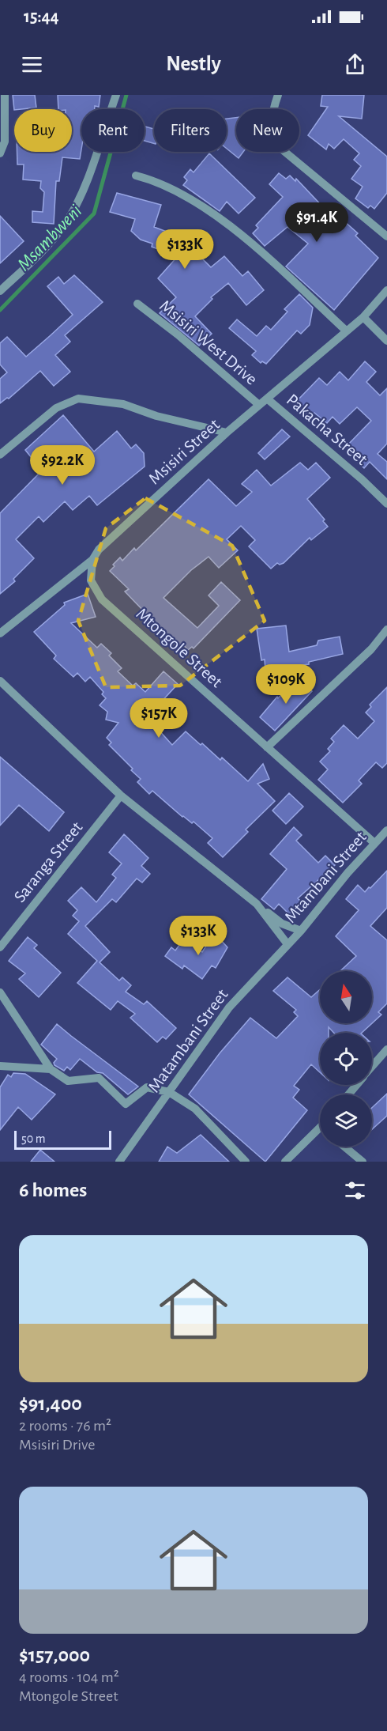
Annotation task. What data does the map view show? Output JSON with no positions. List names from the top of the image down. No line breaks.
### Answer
{"streets":{"street":["Msisiri West Drive","Pakacha Street","Msisiri Street","Mtongole Street","Saranga Street","Mtambani Street","Matambani Street"]},"crossings":[["Msisiri West Drive","Msisiri Street"],["Pakacha Street","Msisiri Street"],["Msisiri Street","Mtongole Street"],["Mtongole Street","Mtambani Street"],["Mtambani Street","Matambani Street"]],"water":["Msambweni"],"scale_bar":"50 m","north":"top","page":{"status":"15:44","header":"Nestly","chip":["Buy","Rent","Filters","New"],"price":["$91.4K","$133K","$92.2K","$109K","$157K","$133K"],"scale":"50 m","heading":"6 homes","list":[{"name":"$91,400","note":"2 rooms · 76 m² · Msisiri Drive"},{"name":"$157,000","note":"4 rooms · 104 m² · Mtongole Street"}]}}
